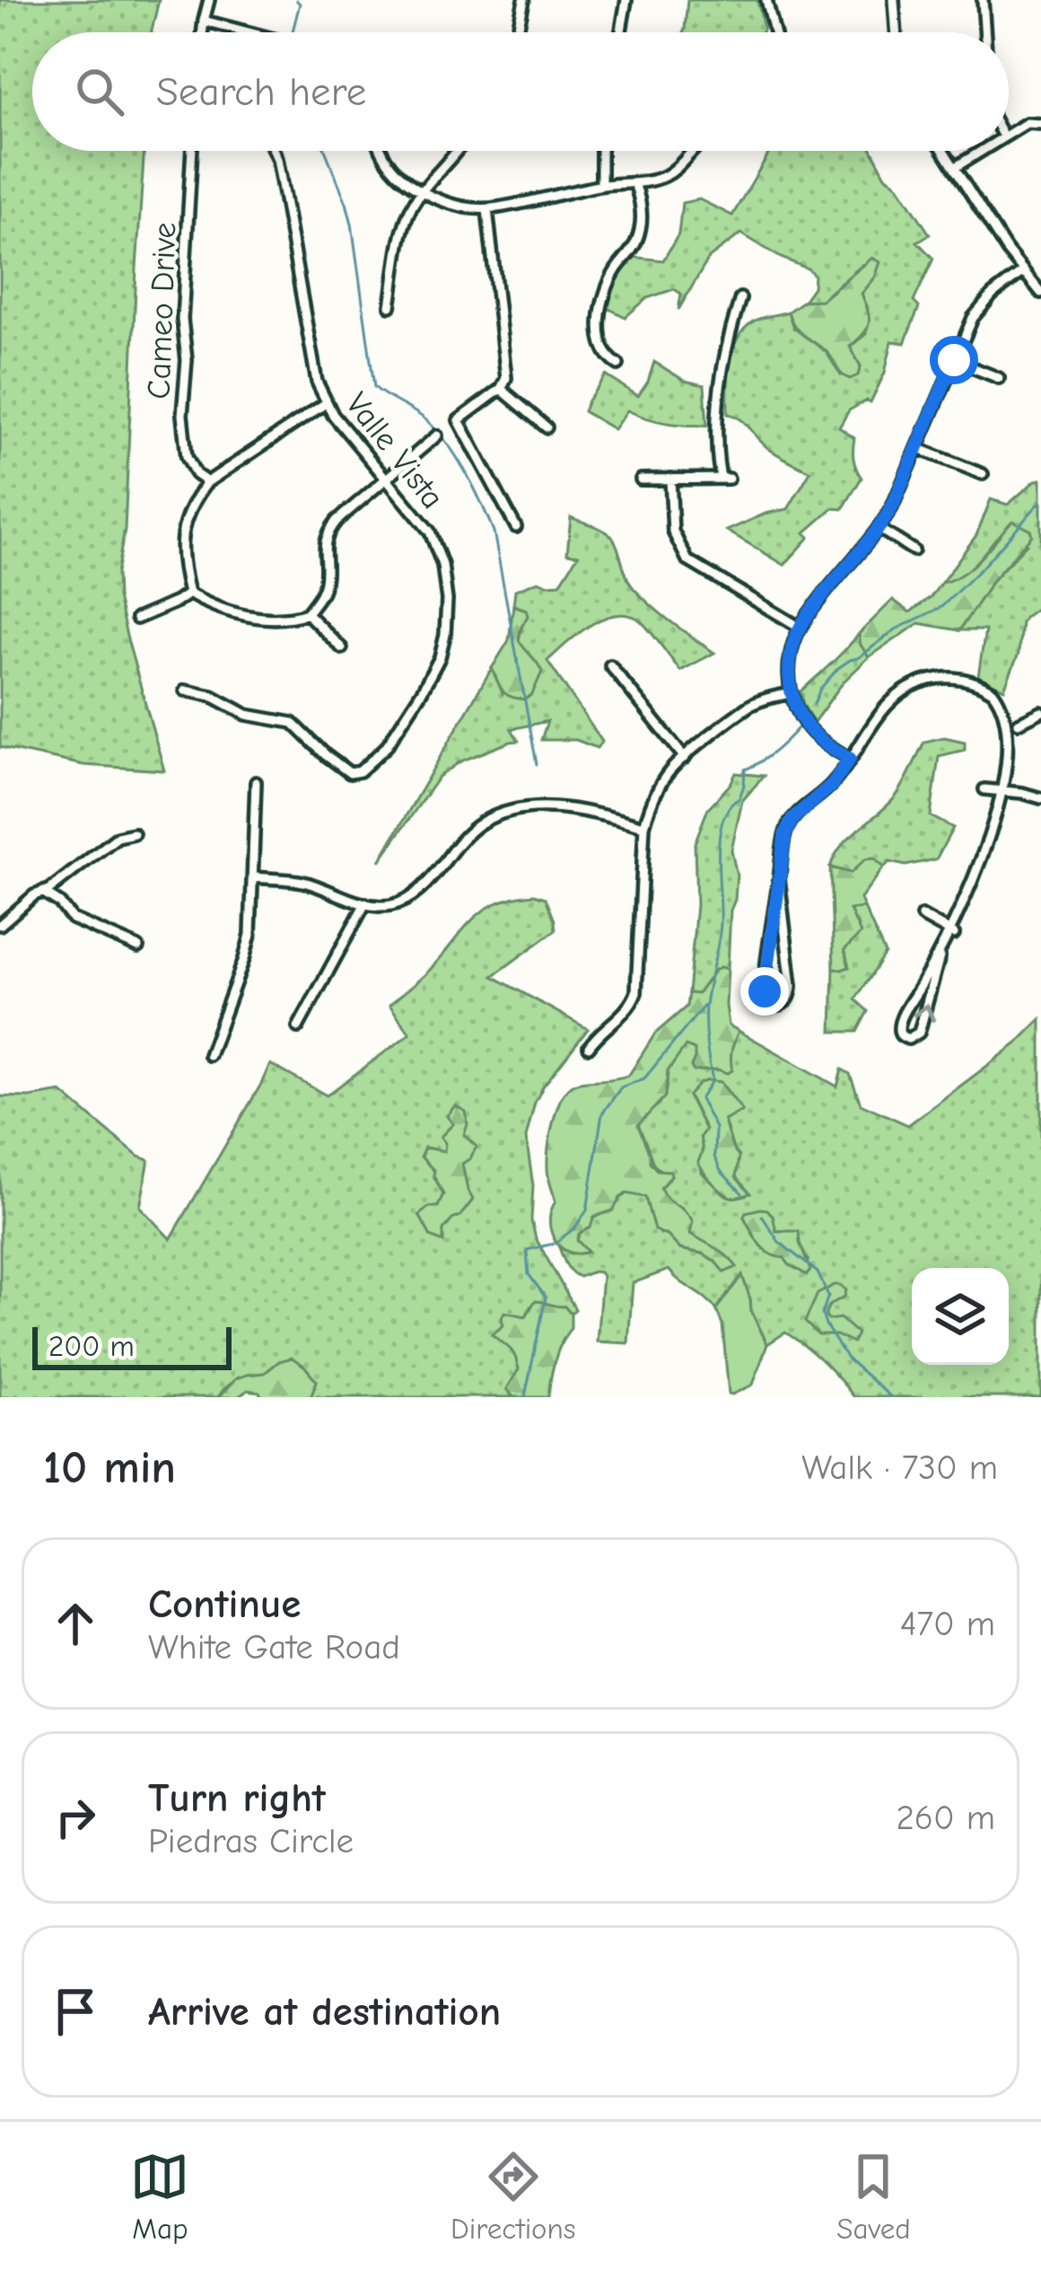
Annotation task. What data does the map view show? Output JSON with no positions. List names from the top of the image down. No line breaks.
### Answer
{"streets":{"street":["Cameo Drive","Valle Vista"]},"scale_bar":"200 m","page":{"search":"Search here","scale":"200 m","heading":["10 min","Walk · 730 m"],"list":[["Continue","White Gate Road","470 m"],["Turn right","Piedras Circle","260 m"],"Arrive at destination"],"nav":["Map","Directions","Saved"]}}
